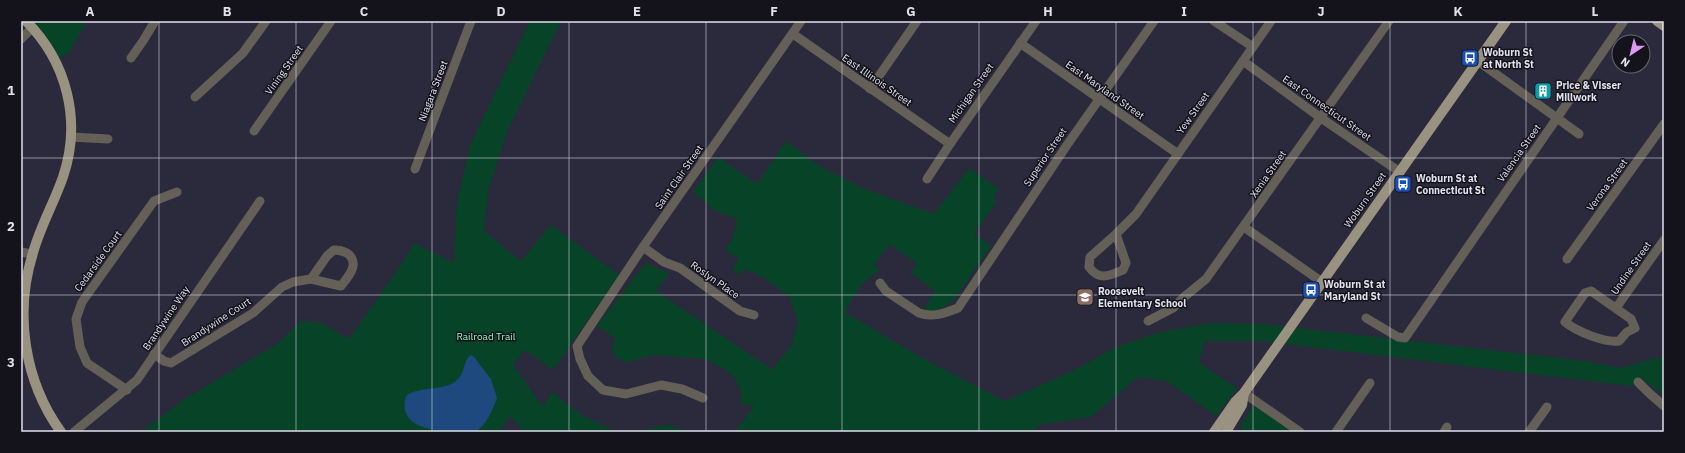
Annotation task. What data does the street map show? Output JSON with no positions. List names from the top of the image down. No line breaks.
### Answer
{"streets":{"main road":["Woburn Street"],"street":["Vining Street","East Illinois Street","East Maryland Street","Niagara Street","Michigan Street","East Connecticut Street","Yew Street","Valencia Street","Superior Street","Xenia Street","Saint Clair Street","Verona Street","Cedarside Court","Undine Street","Roslyn Place","Brandywine Way","Brandywine Court"]},"crossings":[["East Illinois Street","Michigan Street"],["East Illinois Street","Saint Clair Street"],["East Maryland Street","Michigan Street"],["East Maryland Street","Yew Street"],["East Maryland Street","Superior Street"],["East Connecticut Street","Yew Street"],["East Connecticut Street","Xenia Street"],["East Connecticut Street","Woburn Street"],["Saint Clair Street","Roslyn Place"],["Cedarside Court","Brandywine Way"],["Brandywine Way","Brandywine Court"]],"parks":["Railroad Trail"],"places":{"bus stop":["Woburn St at North St","Woburn St at Connecticut St","Woburn St at Maryland St"],"building":["Price & Visser Millwork"],"school or university":["Roosevelt Elementary School"]},"north":"bottom left","grid":{"columns":["A","B","C","D","E","F","G","H","I","J","K","L"],"rows":["1","2","3"]}}
